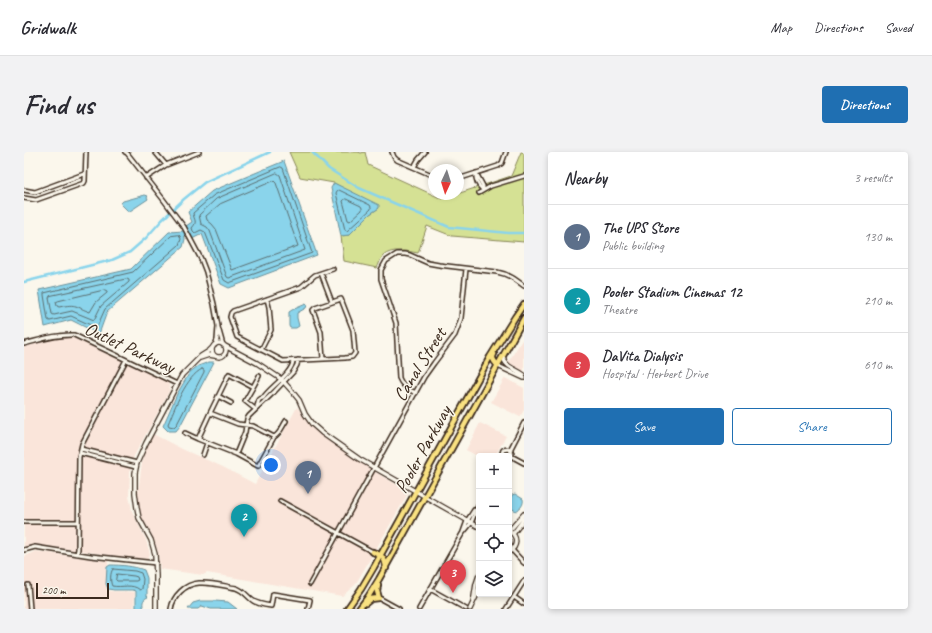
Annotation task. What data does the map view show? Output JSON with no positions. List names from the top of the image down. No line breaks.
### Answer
{"streets":{"main road":["Pooler Parkway"],"street":["Outlet Parkway","Canal Street"]},"scale_bar":"200 m","north":"bottom","page":{"header":"Gridwalk","nav":["Map","Directions","Saved"],"buttons":["Directions",["Save","Share"]],"title":"Find us","heading":["Nearby","3 results"],"list":[{"mark":"1","name":"The UPS Store","note":"Public building","value":"130 m"},{"mark":"2","name":"Pooler Stadium Cinemas 12","note":"Theatre","value":"210 m"},{"mark":"3","name":"DaVita Dialysis","note":"Hospital · Herbert Drive","value":"610 m"}],"map_buttons":["+","−"],"pins":["1","2","3"],"scale":"200 m"}}
